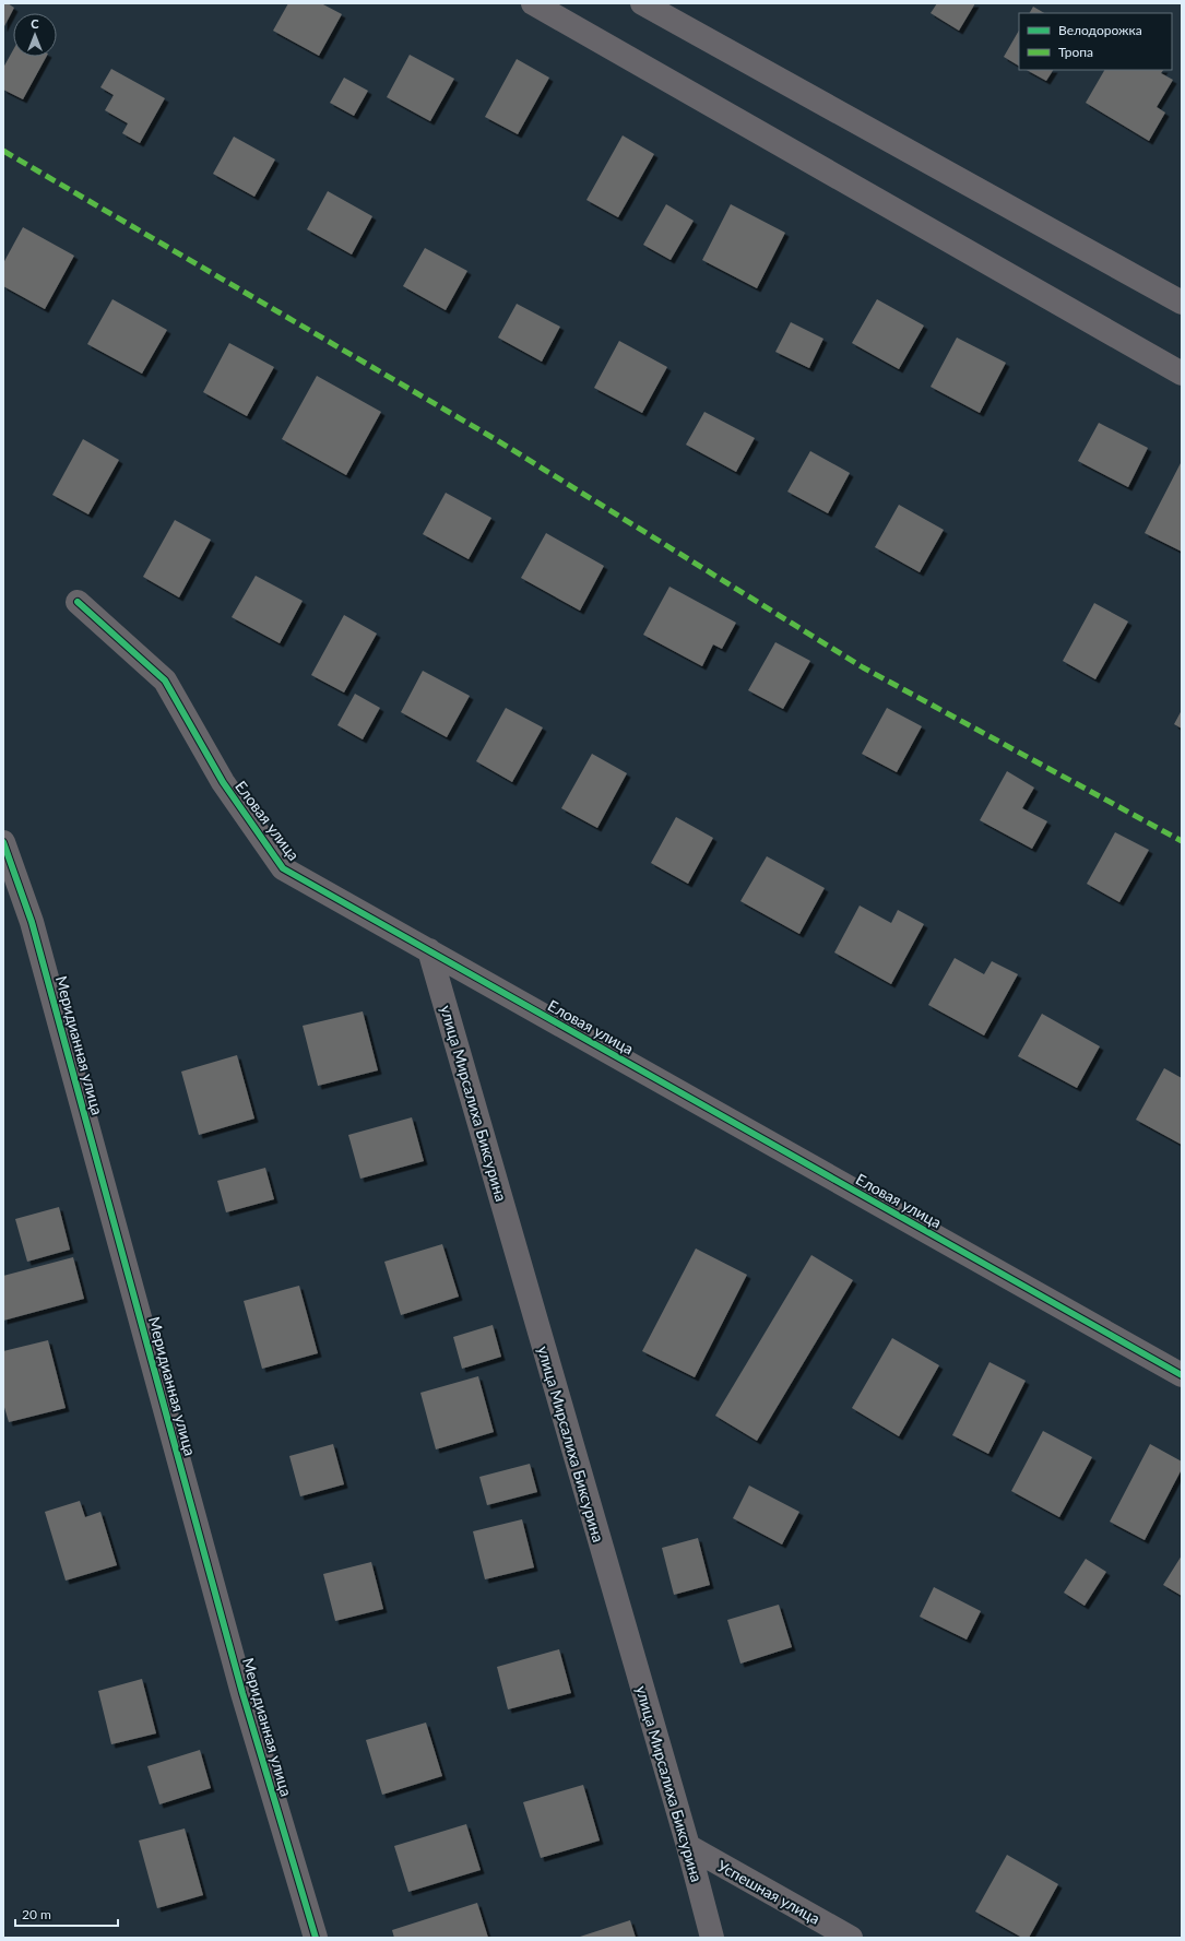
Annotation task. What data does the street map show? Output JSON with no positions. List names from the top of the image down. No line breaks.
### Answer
{"streets":{"street":["Еловая улица","Меридианная улица","улица Мирсалиха Биксурина","Успешная улица"]},"crossings":[["Еловая улица","улица Мирсалиха Биксурина"],["улица Мирсалиха Биксурина","Успешная улица"]],"legend":["Велодорожка","Тропа"],"scale_bar":"20 m","north":"top"}
